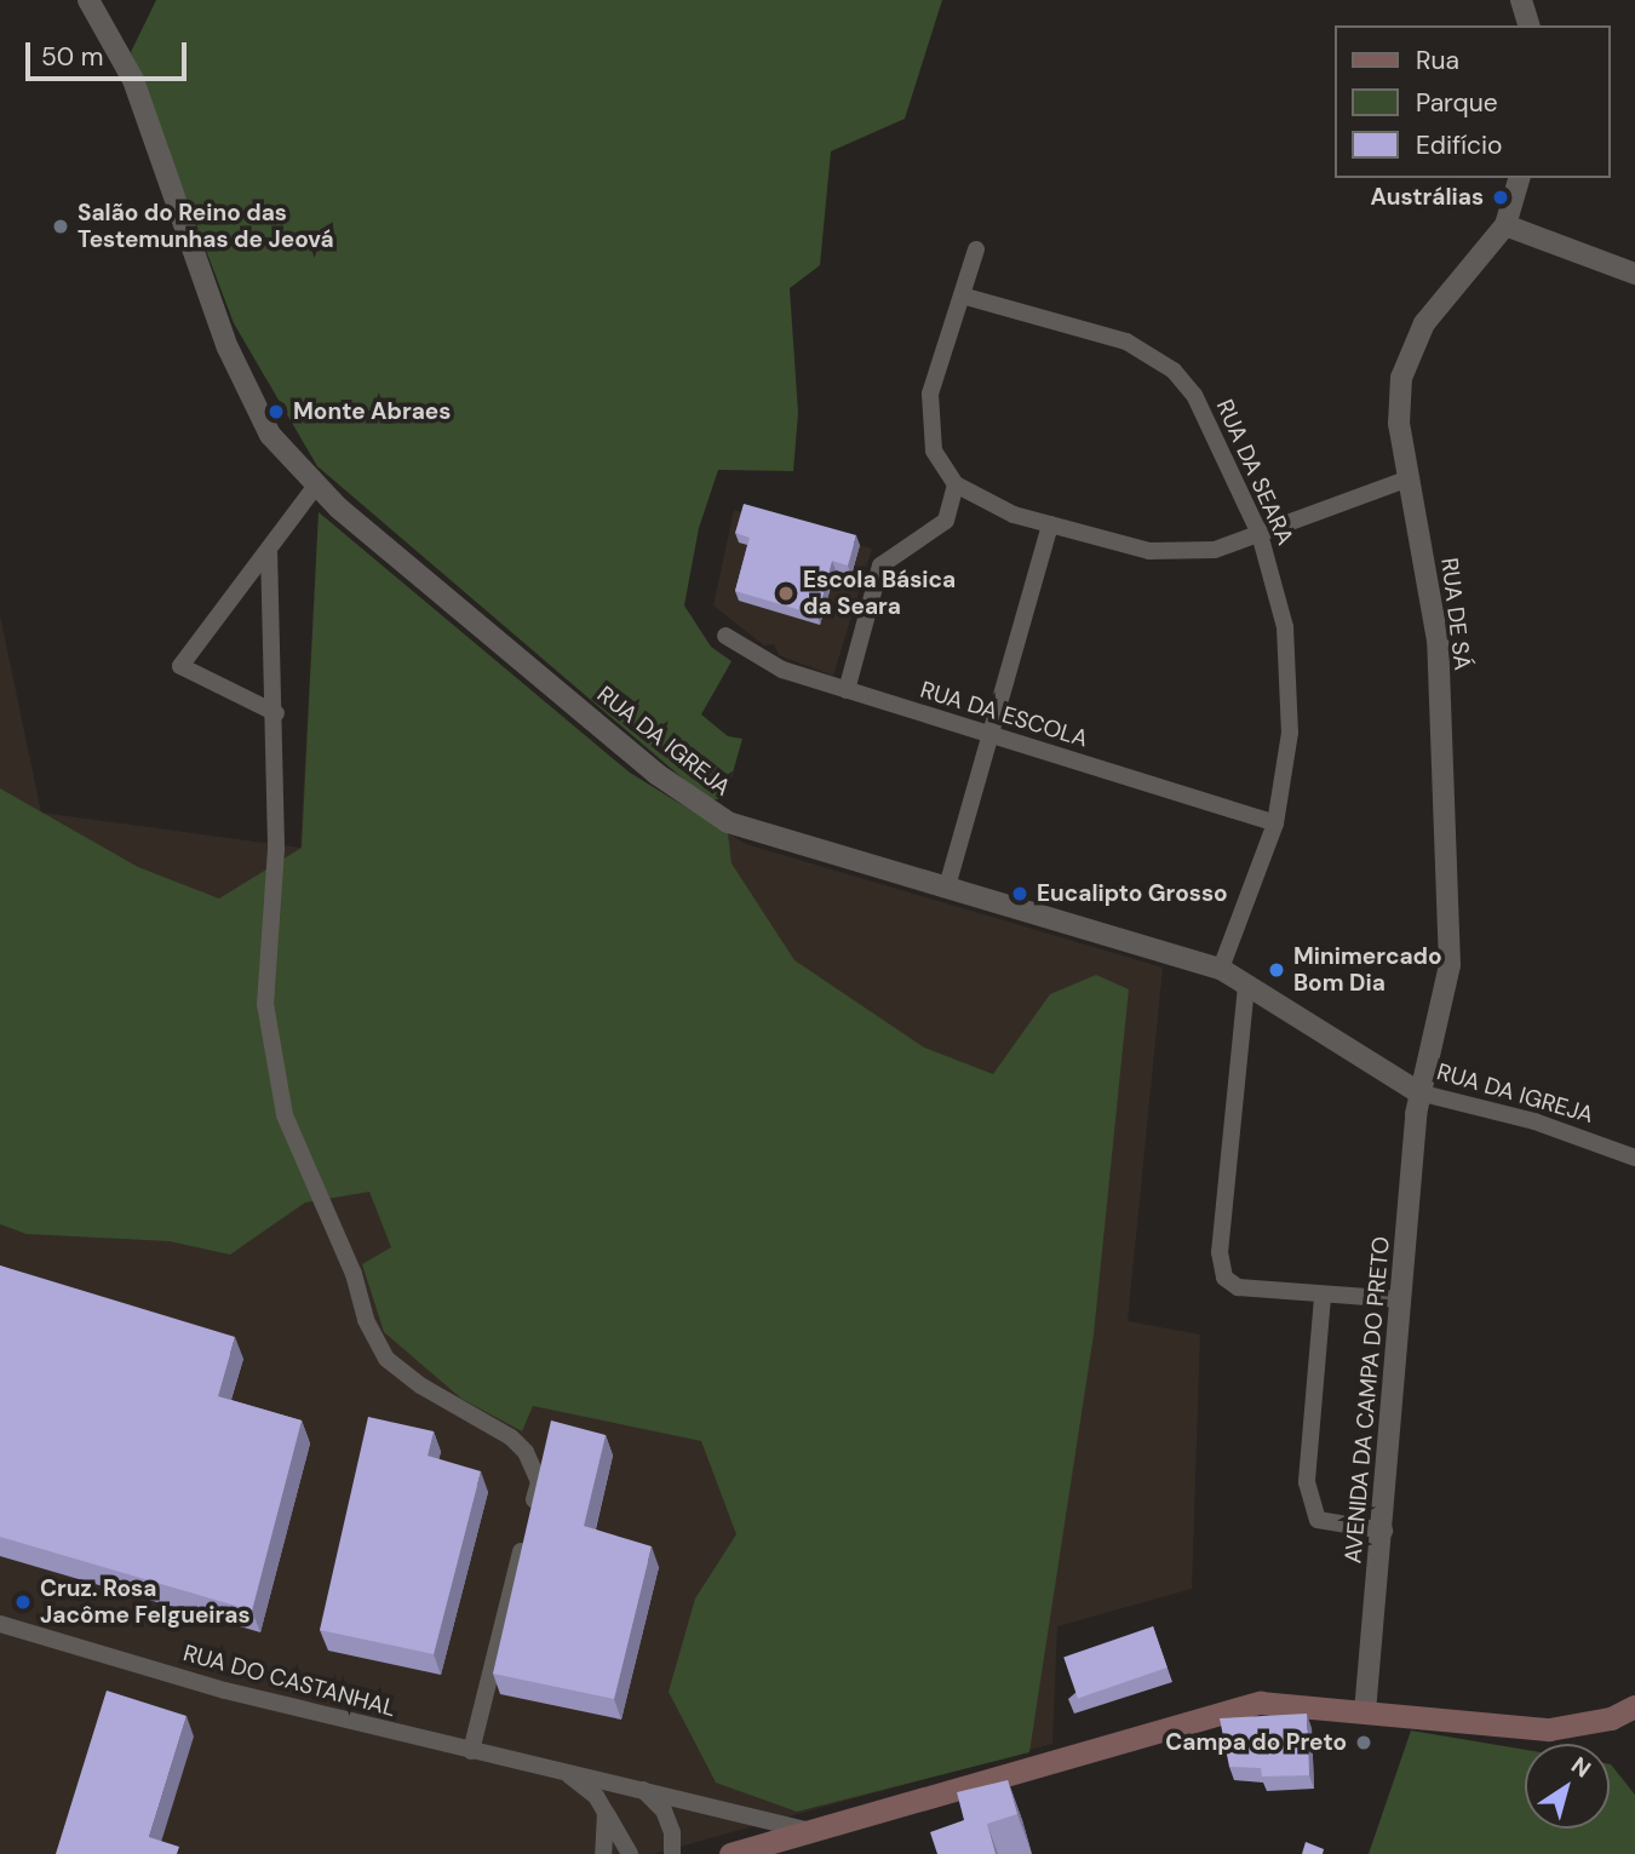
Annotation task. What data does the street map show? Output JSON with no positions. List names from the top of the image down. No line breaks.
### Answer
{"streets":{"street":["RUA DA SEARA","RUA DE SÁ","RUA DA ESCOLA","RUA DA IGREJA","AVENIDA DA CAMPA DO PRETO","RUA DO CASTANHAL"]},"crossings":[["RUA DA SEARA","RUA DA ESCOLA"],["RUA DA SEARA","RUA DA IGREJA"],["RUA DE SÁ","RUA DA IGREJA"],["RUA DE SÁ","AVENIDA DA CAMPA DO PRETO"],["RUA DA IGREJA","AVENIDA DA CAMPA DO PRETO"]],"places":["Austrálias","Salão do Reino das Testemunhas de Jeová","Monte Abraes","Escola Básica da Seara","Eucalipto Grosso","Minimercado Bom Dia","Cruz. Rosa Jacôme Felgueiras","Campa do Preto"],"legend":["Rua","Parque","Edifício"],"scale_bar":"50 m","north":"top right"}
